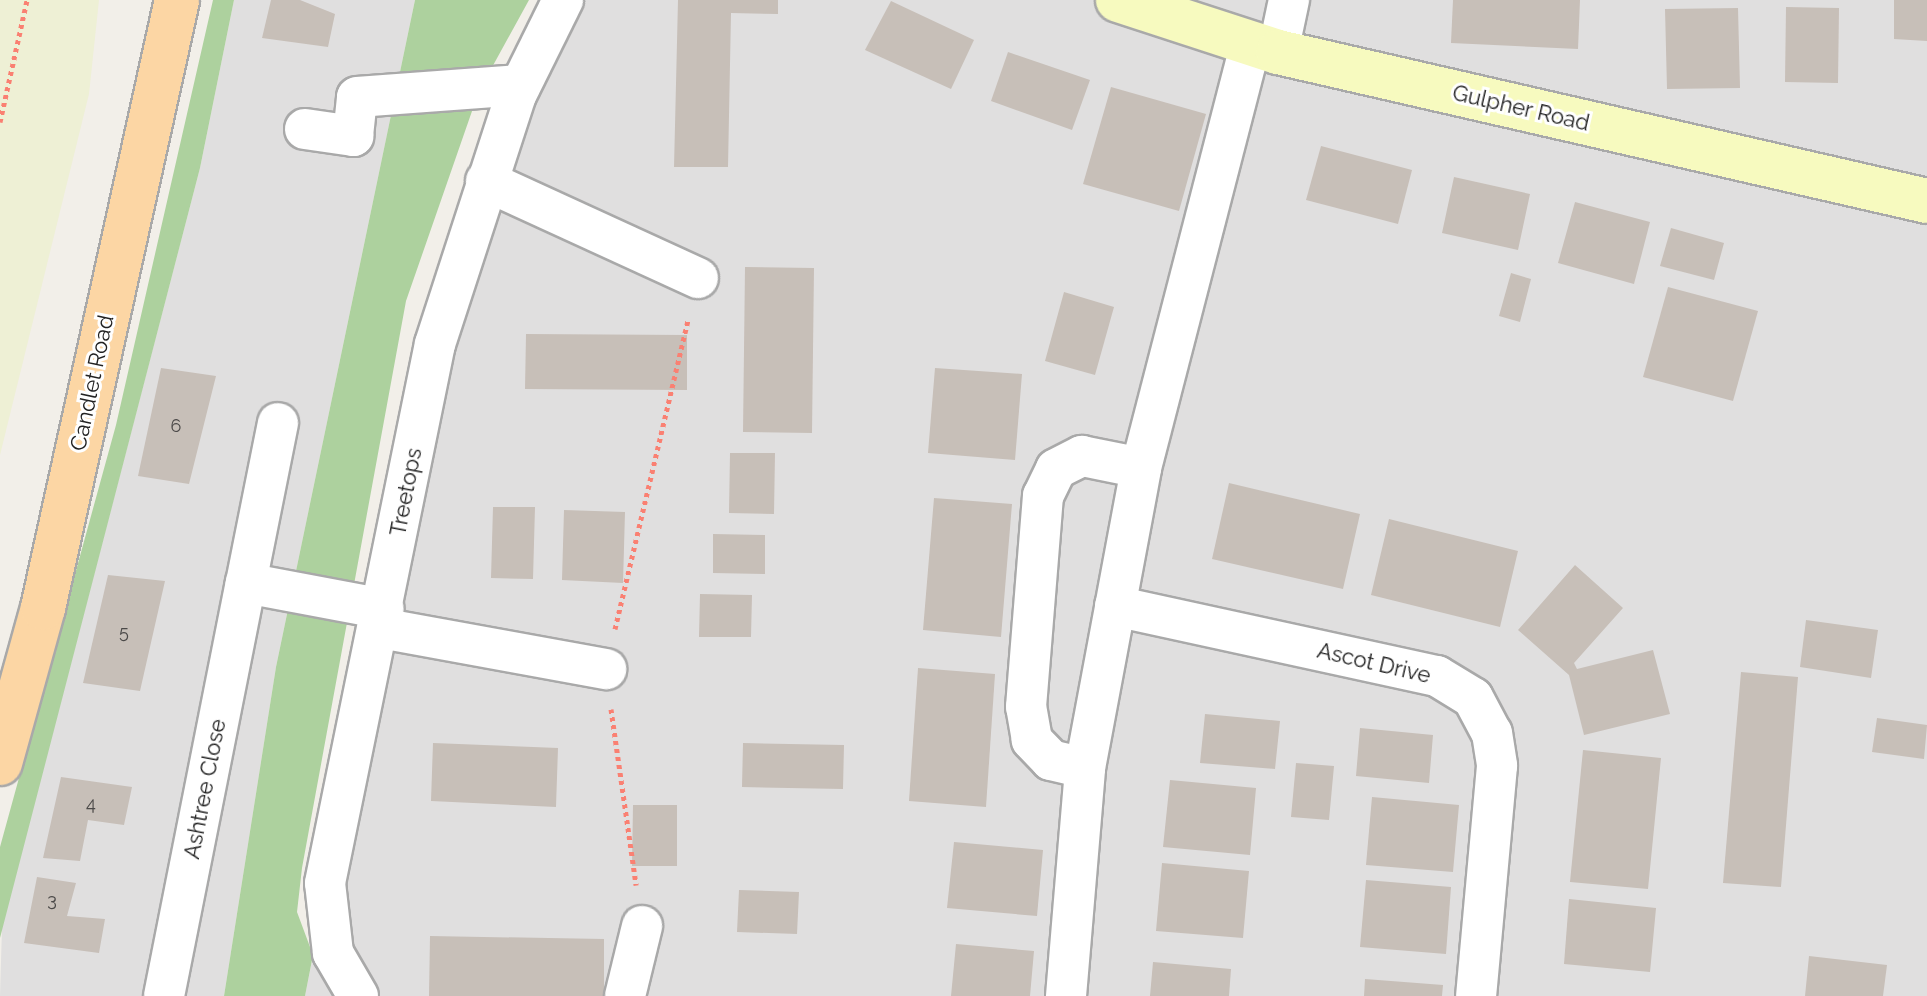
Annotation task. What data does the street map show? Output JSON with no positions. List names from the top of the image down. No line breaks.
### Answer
{"streets":{"main road":["Candlet Road"],"street":["Gulpher Road","Treetops","Ascot Drive","Ashtree Close"]},"house_numbers":["6","5","4","3"]}
